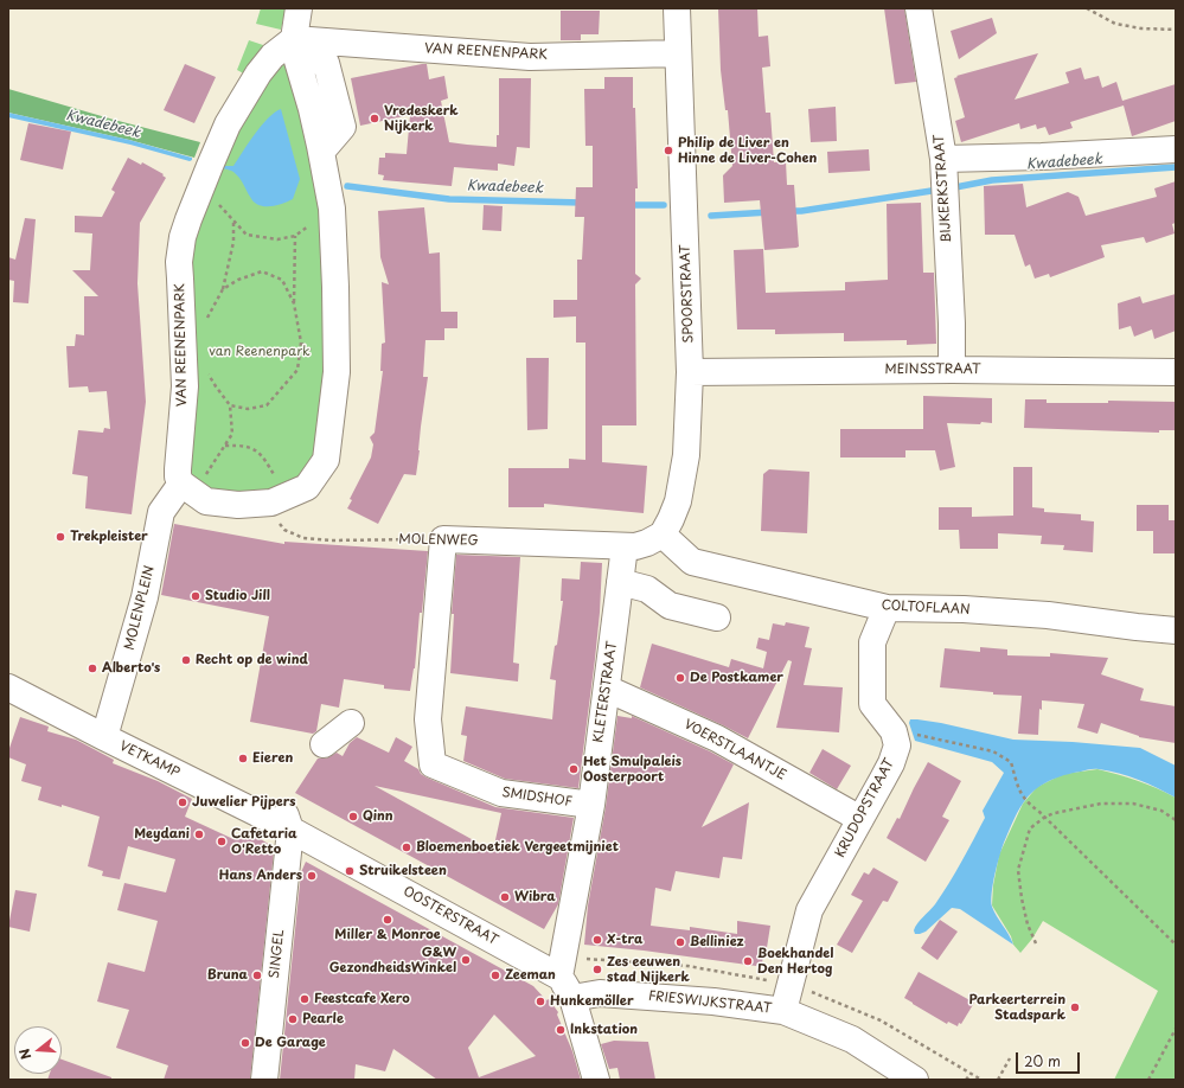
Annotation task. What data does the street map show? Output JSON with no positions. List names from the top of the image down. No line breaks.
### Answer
{"streets":{"street":["VAN REENENPARK","BIJKERKSTRAAT","SPOORSTRAAT","MEINSSTRAAT","MOLENWEG","MOLENPLEIN","COLTOFLAAN","KLETERSTRAAT","VOERSTLAANTJE","VETKAMP","SMIDSHOF","KRUDOPSTRAAT","OOSTERSTRAAT","SINGEL","FRIESWIJKSTRAAT"]},"crossings":[["VAN REENENPARK","SPOORSTRAAT"],["VAN REENENPARK","MOLENPLEIN"],["BIJKERKSTRAAT","MEINSSTRAAT"],["SPOORSTRAAT","MEINSSTRAAT"],["SPOORSTRAAT","COLTOFLAAN"],["MOLENWEG","KLETERSTRAAT"],["MOLENWEG","SMIDSHOF"],["MOLENPLEIN","VETKAMP"],["COLTOFLAAN","KRUDOPSTRAAT"],["KLETERSTRAAT","VOERSTLAANTJE"],["KLETERSTRAAT","SMIDSHOF"],["KLETERSTRAAT","OOSTERSTRAAT"],["KLETERSTRAAT","FRIESWIJKSTRAAT"],["VOERSTLAANTJE","KRUDOPSTRAAT"],["VETKAMP","OOSTERSTRAAT"],["VETKAMP","SINGEL"],["KRUDOPSTRAAT","FRIESWIJKSTRAAT"],["OOSTERSTRAAT","SINGEL"],["OOSTERSTRAAT","FRIESWIJKSTRAAT"]],"water":["Kwadebeek"],"parks":["van Reenenpark"],"places":["Vredeskerk Nijkerk","Philip de Liver en Hinne de Liver-Cohen","Trekpleister","Studio Jill","Recht op de wind","Alberto's","De Postkamer","Eieren","Het Smulpaleis Oosterpoort","Juwelier Pijpers","Qinn","Meydani","Cafetaria O'Retto","Bloemenboetiek Vergeetmijniet","Struikelsteen","Hans Anders","Wibra","Miller & Monroe","X-tra","Belliniez","G&W GezondheidsWinkel","Boekhandel Den Hertog","Zes eeuwen stad Nijkerk","Bruna","Zeeman","Feestcafe Xero","Hunkemöller","Parkeerterrein Stadspark","Pearle","Inkstation","De Garage"],"scale_bar":"20 m","north":"left"}
